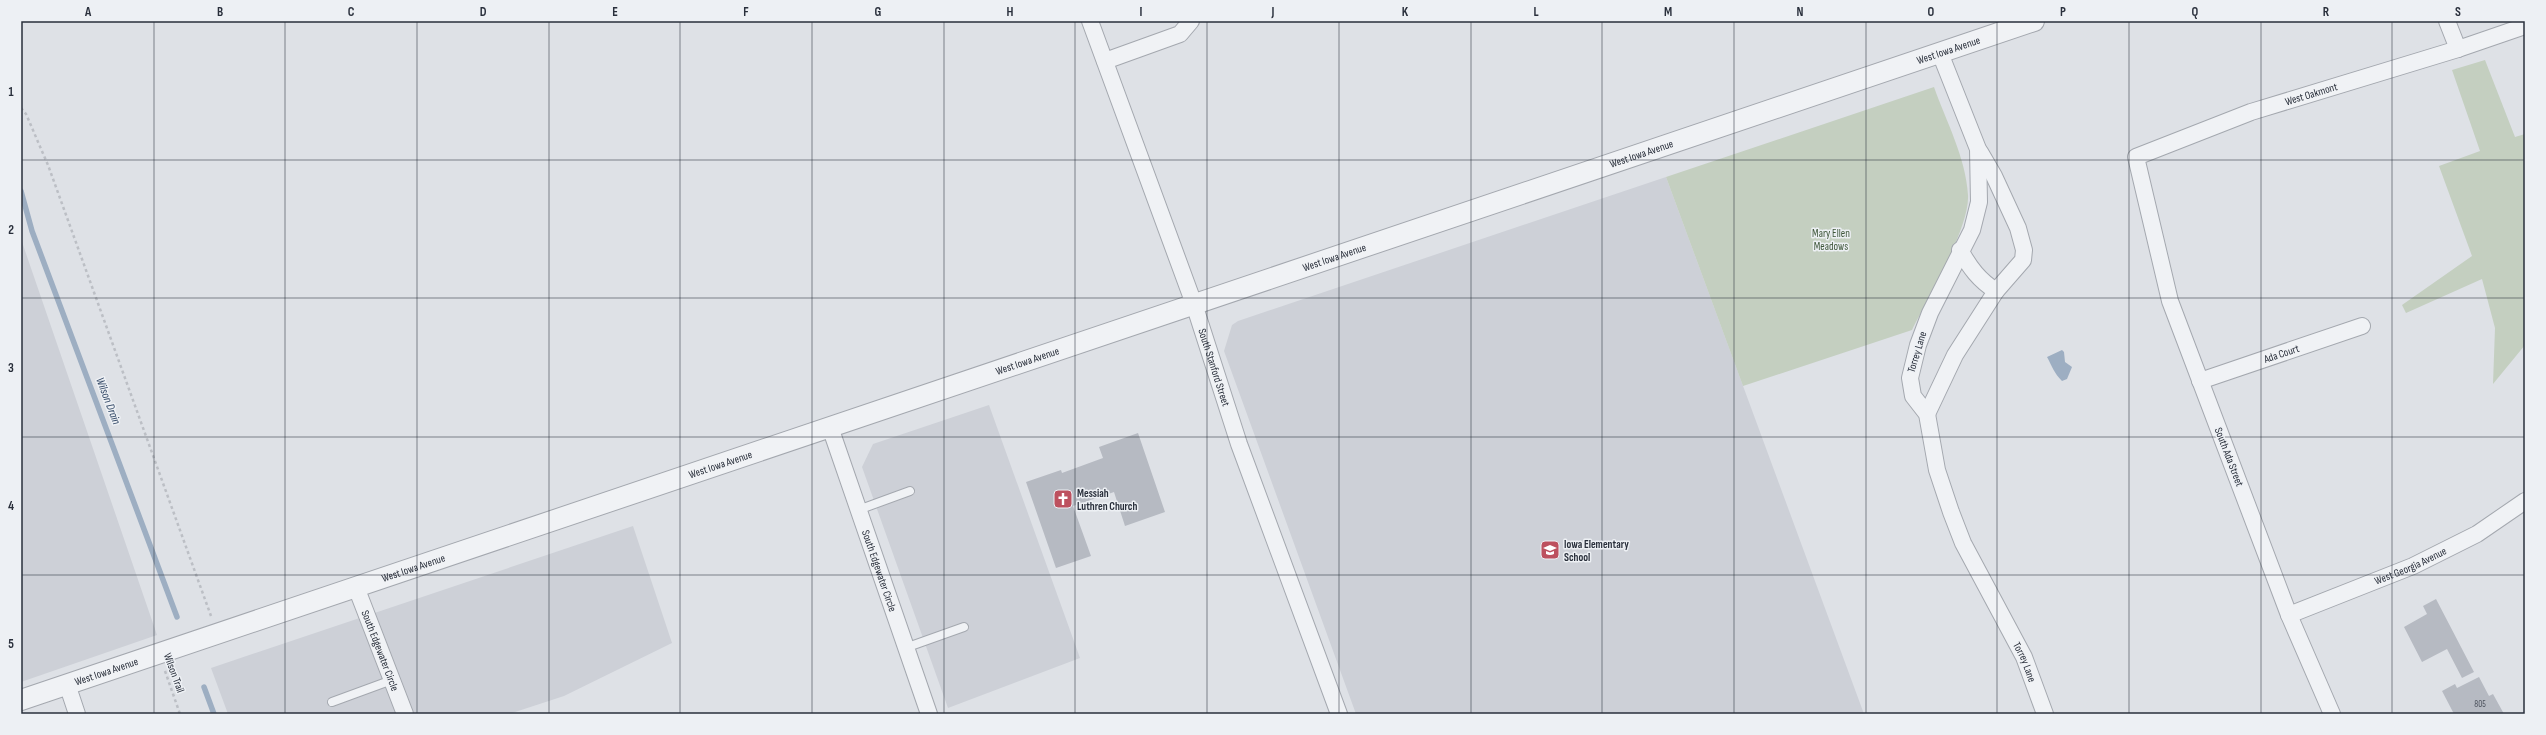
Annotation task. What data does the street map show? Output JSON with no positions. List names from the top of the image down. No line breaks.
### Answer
{"streets":{"street":["West Iowa Avenue","West Oakmont","Torrey Lane","Ada Court","South Stanford Street","South Ada Street","West Georgia Avenue","South Edgewater Circle"],"path":["Wilson Trail"]},"crossings":[["West Iowa Avenue","Torrey Lane"],["West Iowa Avenue","South Stanford Street"],["West Iowa Avenue","South Edgewater Circle"],["West Iowa Avenue","Wilson Trail"],["West Oakmont","South Ada Street"],["Ada Court","South Ada Street"],["South Ada Street","West Georgia Avenue"]],"water":["Wilson Drain"],"parks":["Mary Ellen Meadows"],"places":{"church":["Messiah Luthren Church"],"school or university":["Iowa Elementary School"]},"house_numbers":["805"],"grid":{"columns":["A","B","C","D","E","F","G","H","I","J","K","L","M","N","O","P","Q","R","S"],"rows":["1","2","3","4","5"]}}
